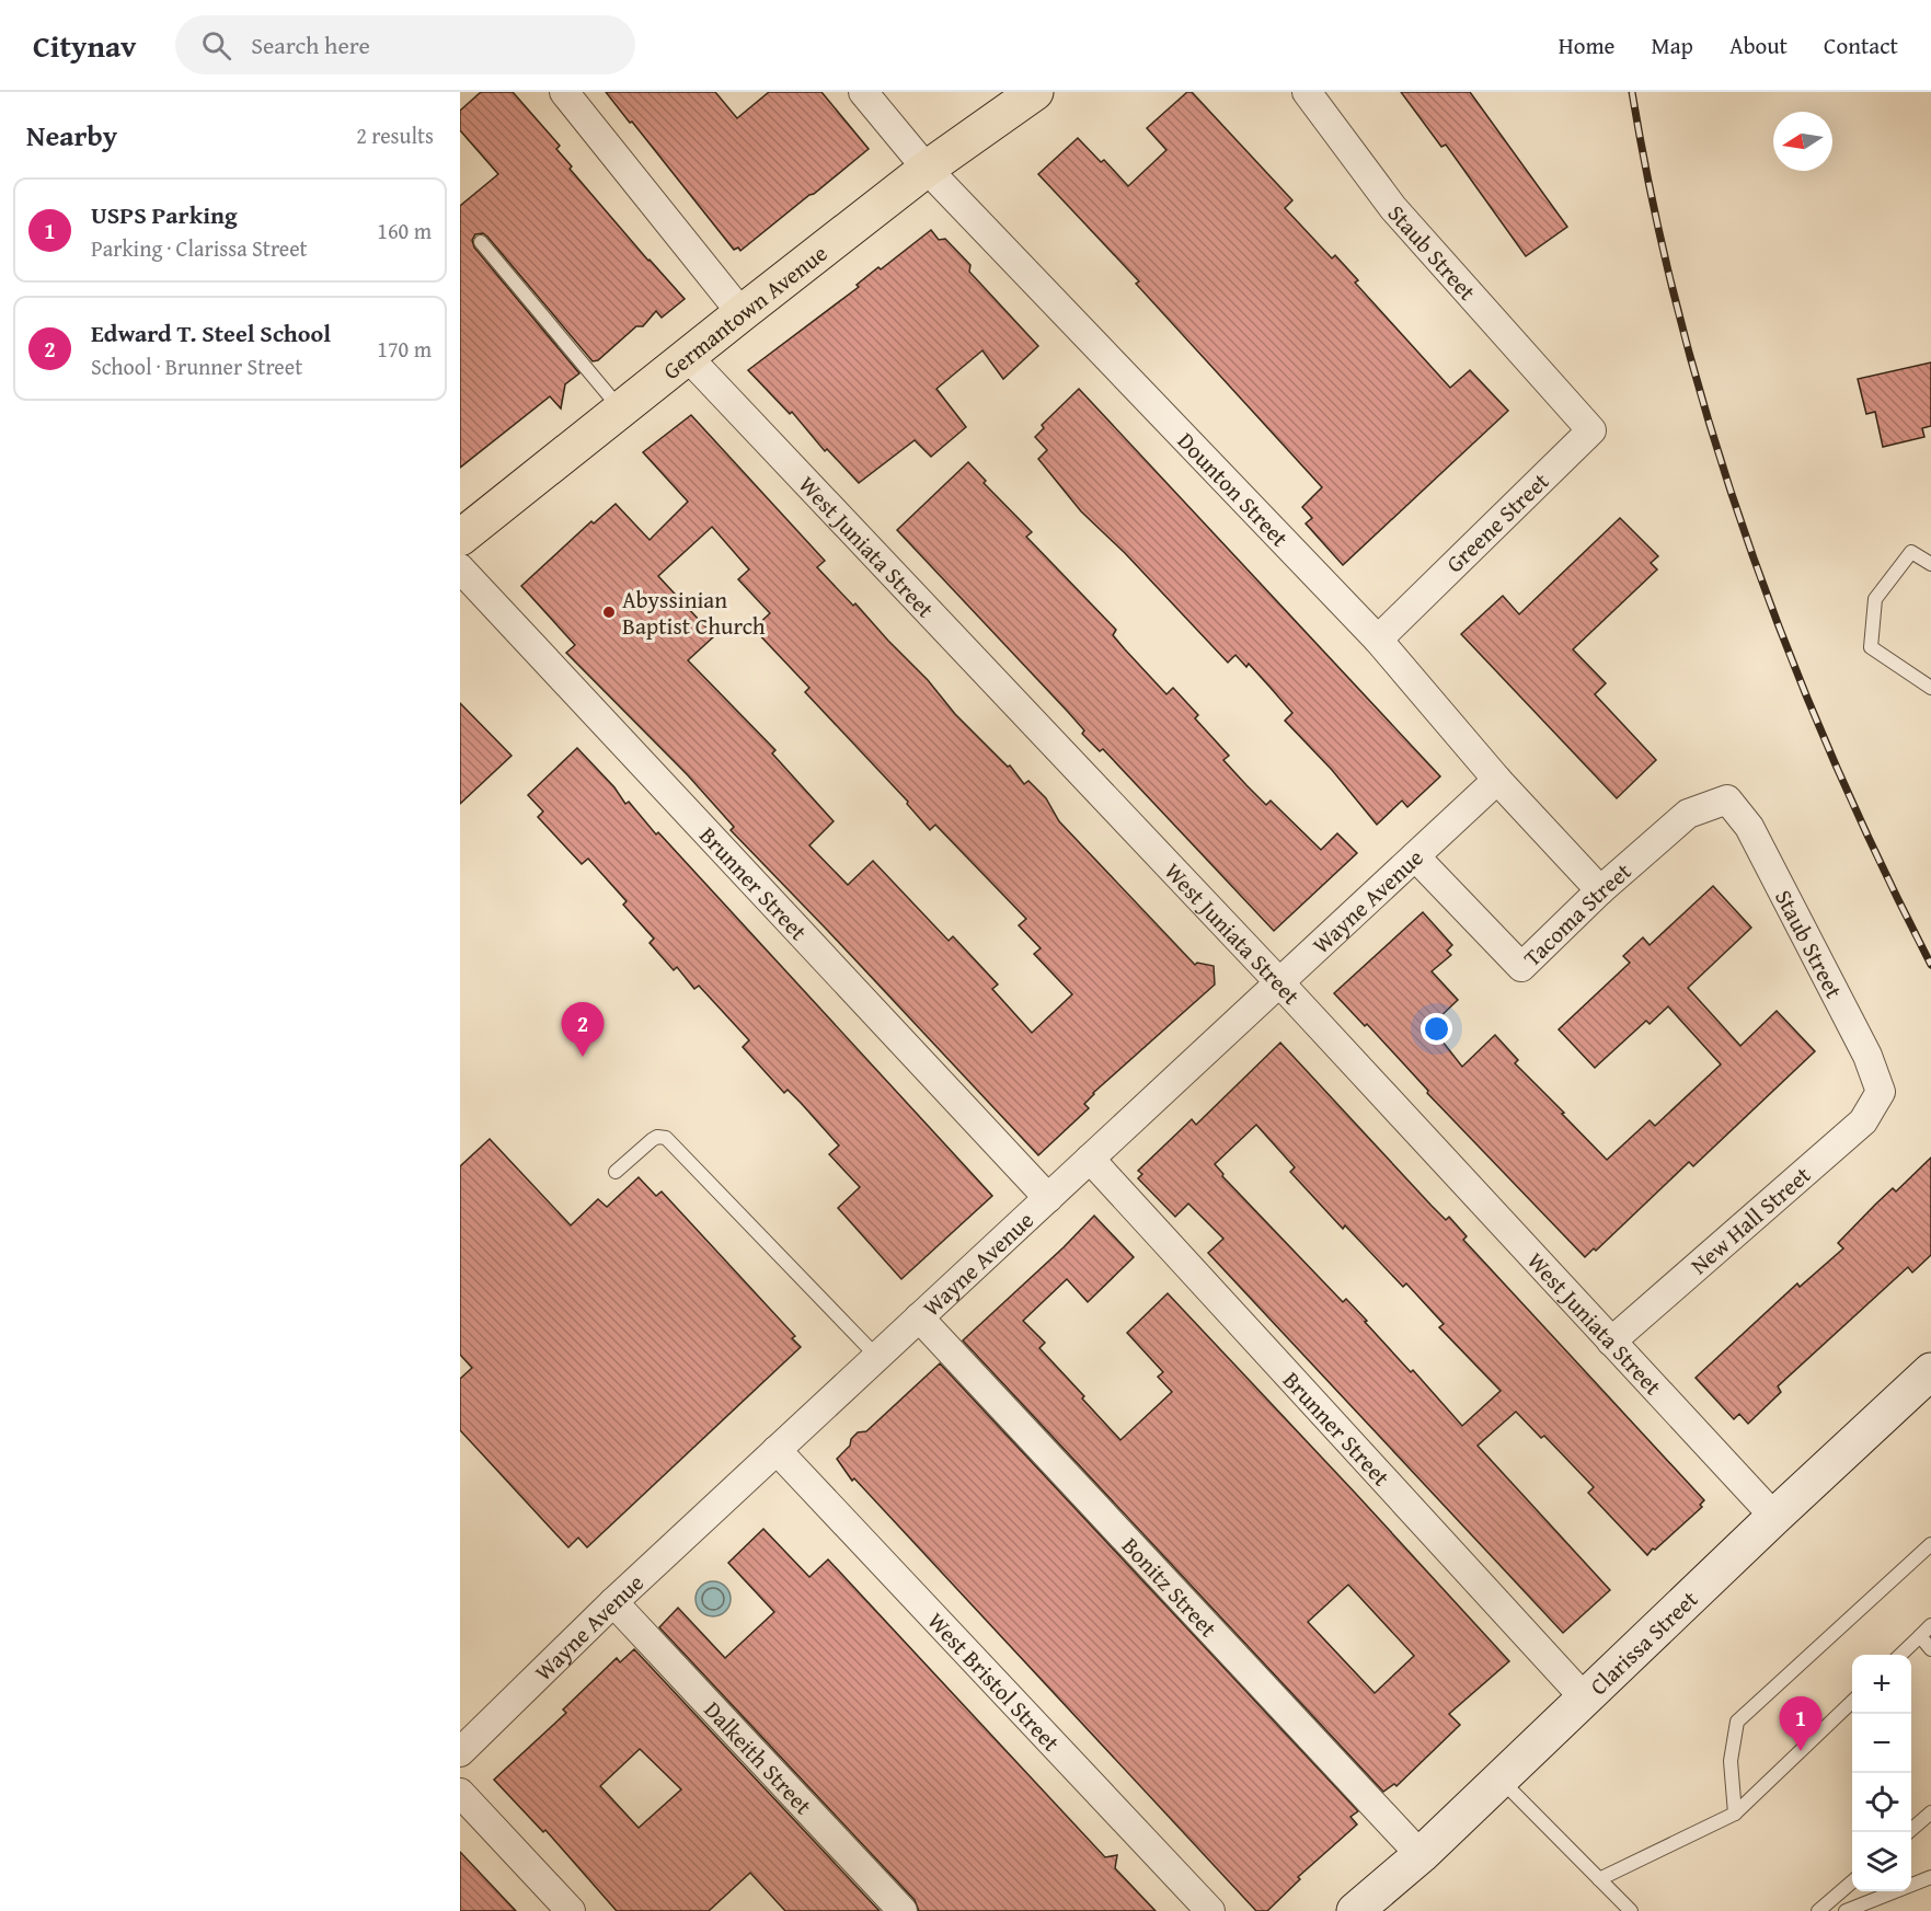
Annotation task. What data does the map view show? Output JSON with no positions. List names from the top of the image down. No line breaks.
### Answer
{"streets":{"main road":["Germantown Avenue","Clarissa Street"],"street":["Staub Street","Dounton Street","Greene Street","West Juniata Street","Brunner Street","Wayne Avenue","Tacoma Street","New Hall Street","Bonitz Street","West Bristol Street","Dalkeith Street"]},"crossings":[["Staub Street","Greene Street"],["Staub Street","Tacoma Street"],["Staub Street","New Hall Street"],["Germantown Avenue","Dounton Street"],["Germantown Avenue","West Juniata Street"],["Dounton Street","Greene Street"],["Dounton Street","Wayne Avenue"],["Dounton Street","Tacoma Street"],["West Juniata Street","Wayne Avenue"],["West Juniata Street","New Hall Street"],["West Juniata Street","Clarissa Street"],["Brunner Street","Wayne Avenue"],["Brunner Street","Clarissa Street"],["Wayne Avenue","Tacoma Street"],["Wayne Avenue","Bonitz Street"],["Wayne Avenue","West Bristol Street"],["Wayne Avenue","Dalkeith Street"],["Bonitz Street","Clarissa Street"]],"places":["Abyssinian Baptist Church"],"north":"left","page":{"header":"Citynav","search":"Search here","nav":["Home","Map","About","Contact"],"heading":["Nearby","2 results"],"list":[{"mark":"1","name":"USPS Parking","note":"Parking · Clarissa Street","value":"160 m"},{"mark":"2","name":"Edward T. Steel School","note":"School · Brunner Street","value":"170 m"}],"pins":["2","1"],"map_buttons":["+","−"]}}
